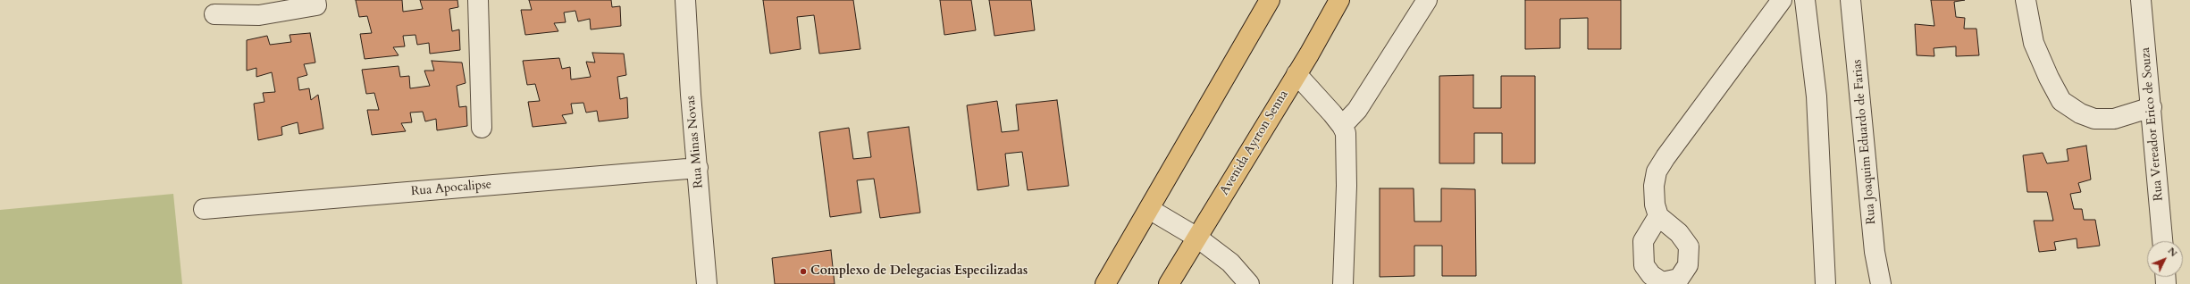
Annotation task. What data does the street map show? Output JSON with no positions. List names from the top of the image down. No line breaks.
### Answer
{"streets":{"main road":["Avenida Ayrton Senna"],"street":["Rua Vereador Erico de Souza","Rua Minas Novas","Rua Joaquim Eduardo de Farias","Rua Apocalipse"]},"crossings":[["Rua Minas Novas","Rua Apocalipse"]],"places":["Complexo de Delegacias Especilizadas"],"north":"top right"}
